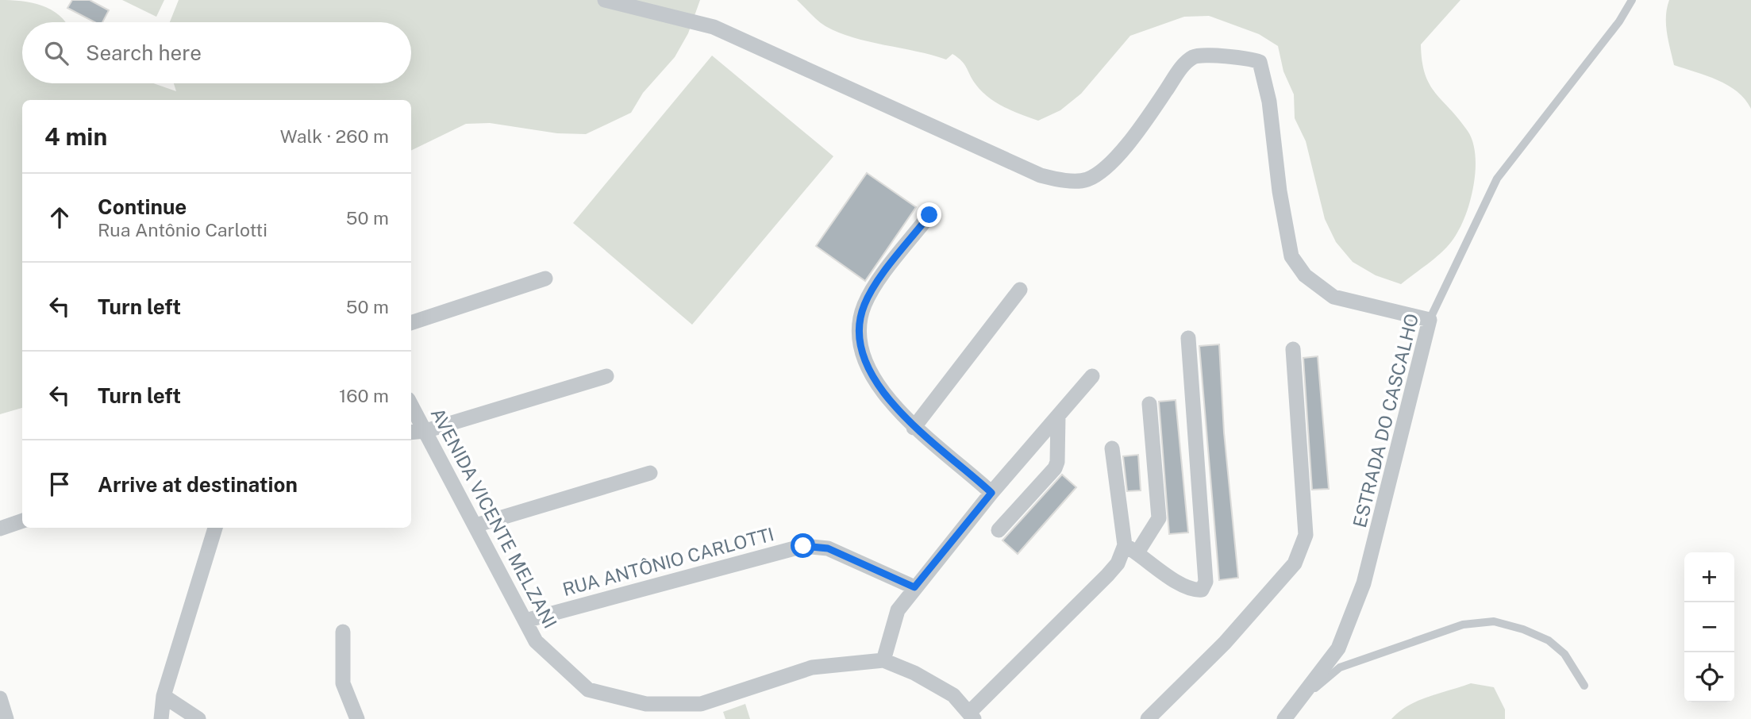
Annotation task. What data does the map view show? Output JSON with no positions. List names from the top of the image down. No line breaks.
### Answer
{"streets":{"street":["ESTRADA DO CASCALHO","AVENIDA VICENTE MELZANI","RUA ANTÔNIO CARLOTTI"]},"crossings":[["AVENIDA VICENTE MELZANI","RUA ANTÔNIO CARLOTTI"]],"page":{"search":"Search here","heading":["4 min","Walk · 260 m"],"list":[["Continue","Rua Antônio Carlotti","50 m"],["Turn left","50 m"],["Turn left","160 m"],"Arrive at destination"],"map_buttons":["+","−"]}}
